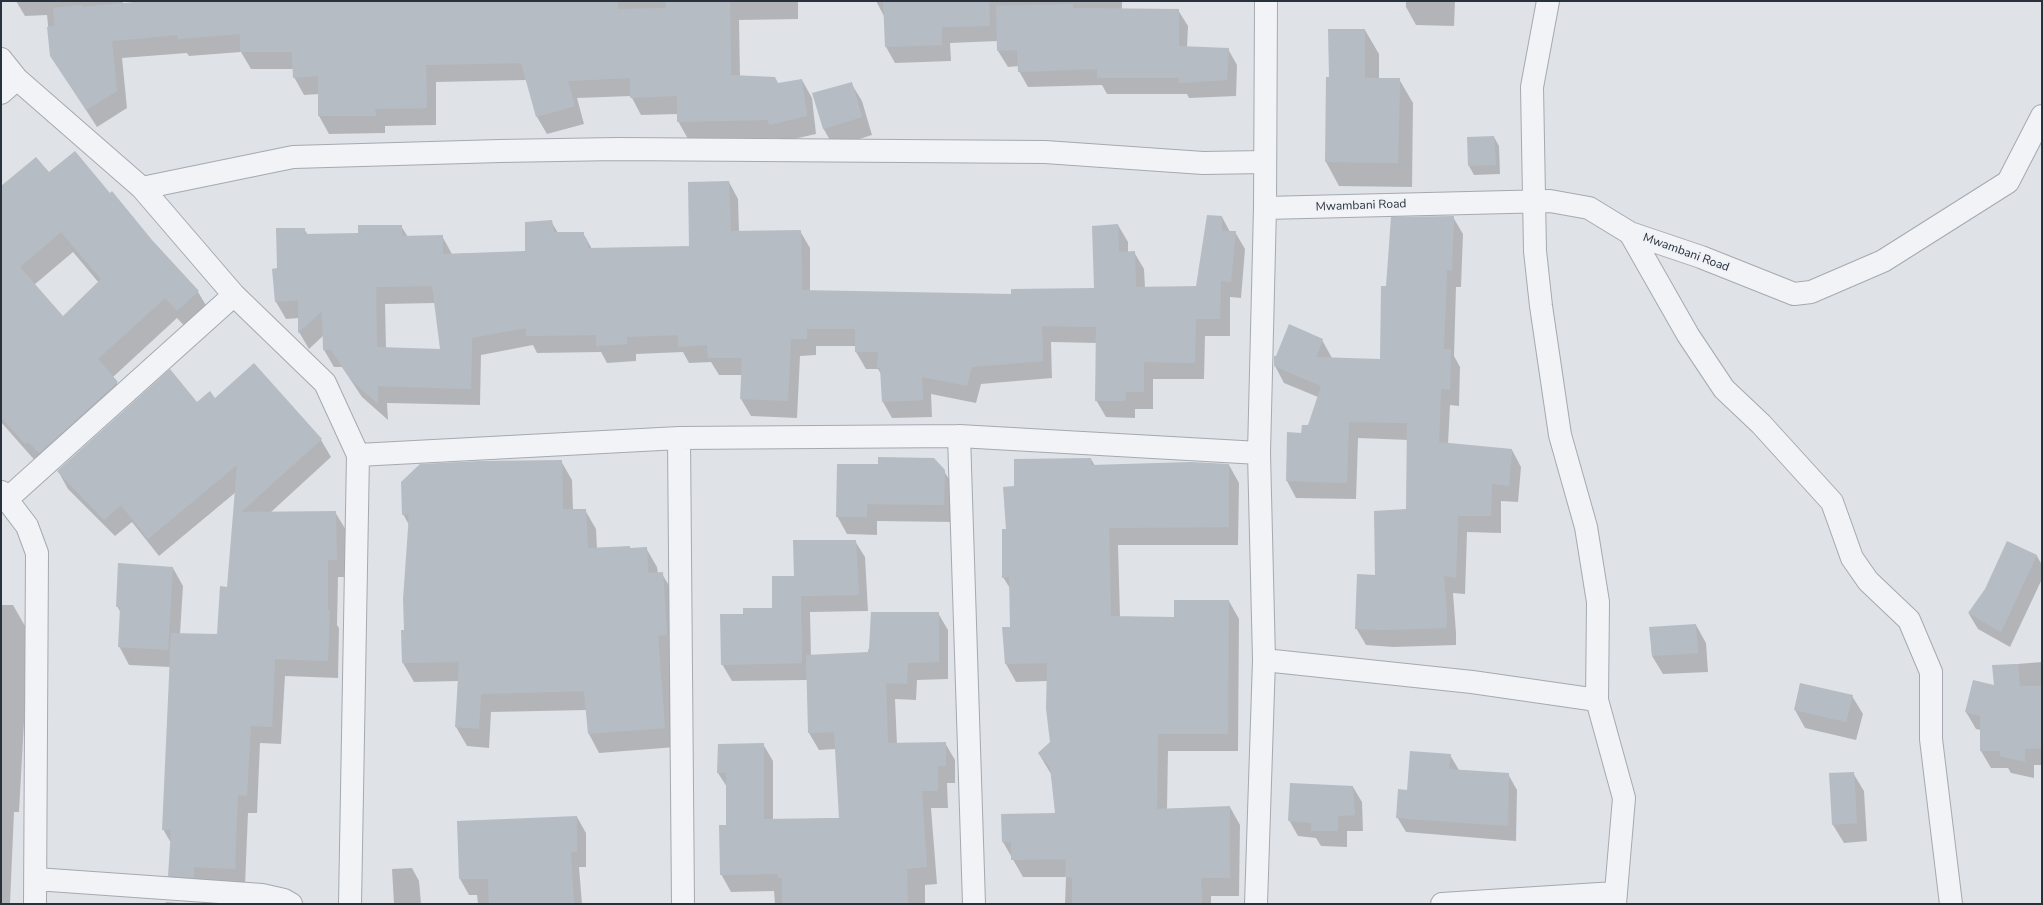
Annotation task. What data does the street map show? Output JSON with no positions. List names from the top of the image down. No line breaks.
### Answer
{"streets":{"street":["Mwambani Road"]}}
